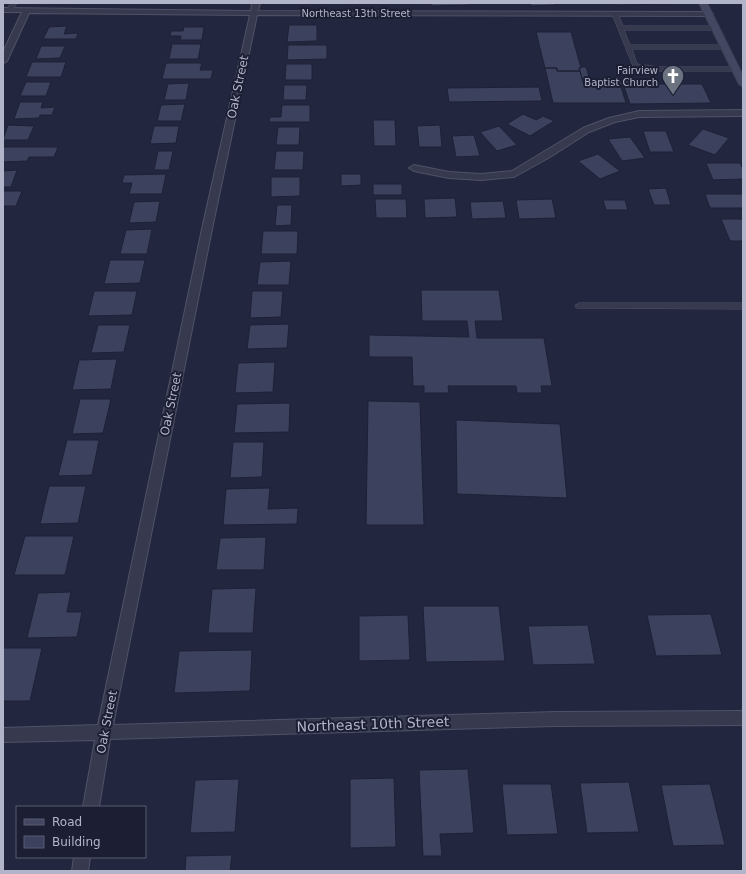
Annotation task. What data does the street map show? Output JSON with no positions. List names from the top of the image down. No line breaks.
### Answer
{"streets":{"street":["Northeast 13th Street","Oak Street","Northeast 10th Street"]},"crossings":[["Northeast 13th Street","Oak Street"],["Oak Street","Northeast 10th Street"]],"places":{"church":["Fairview Baptist Church"]},"legend":["Road","Building"]}
